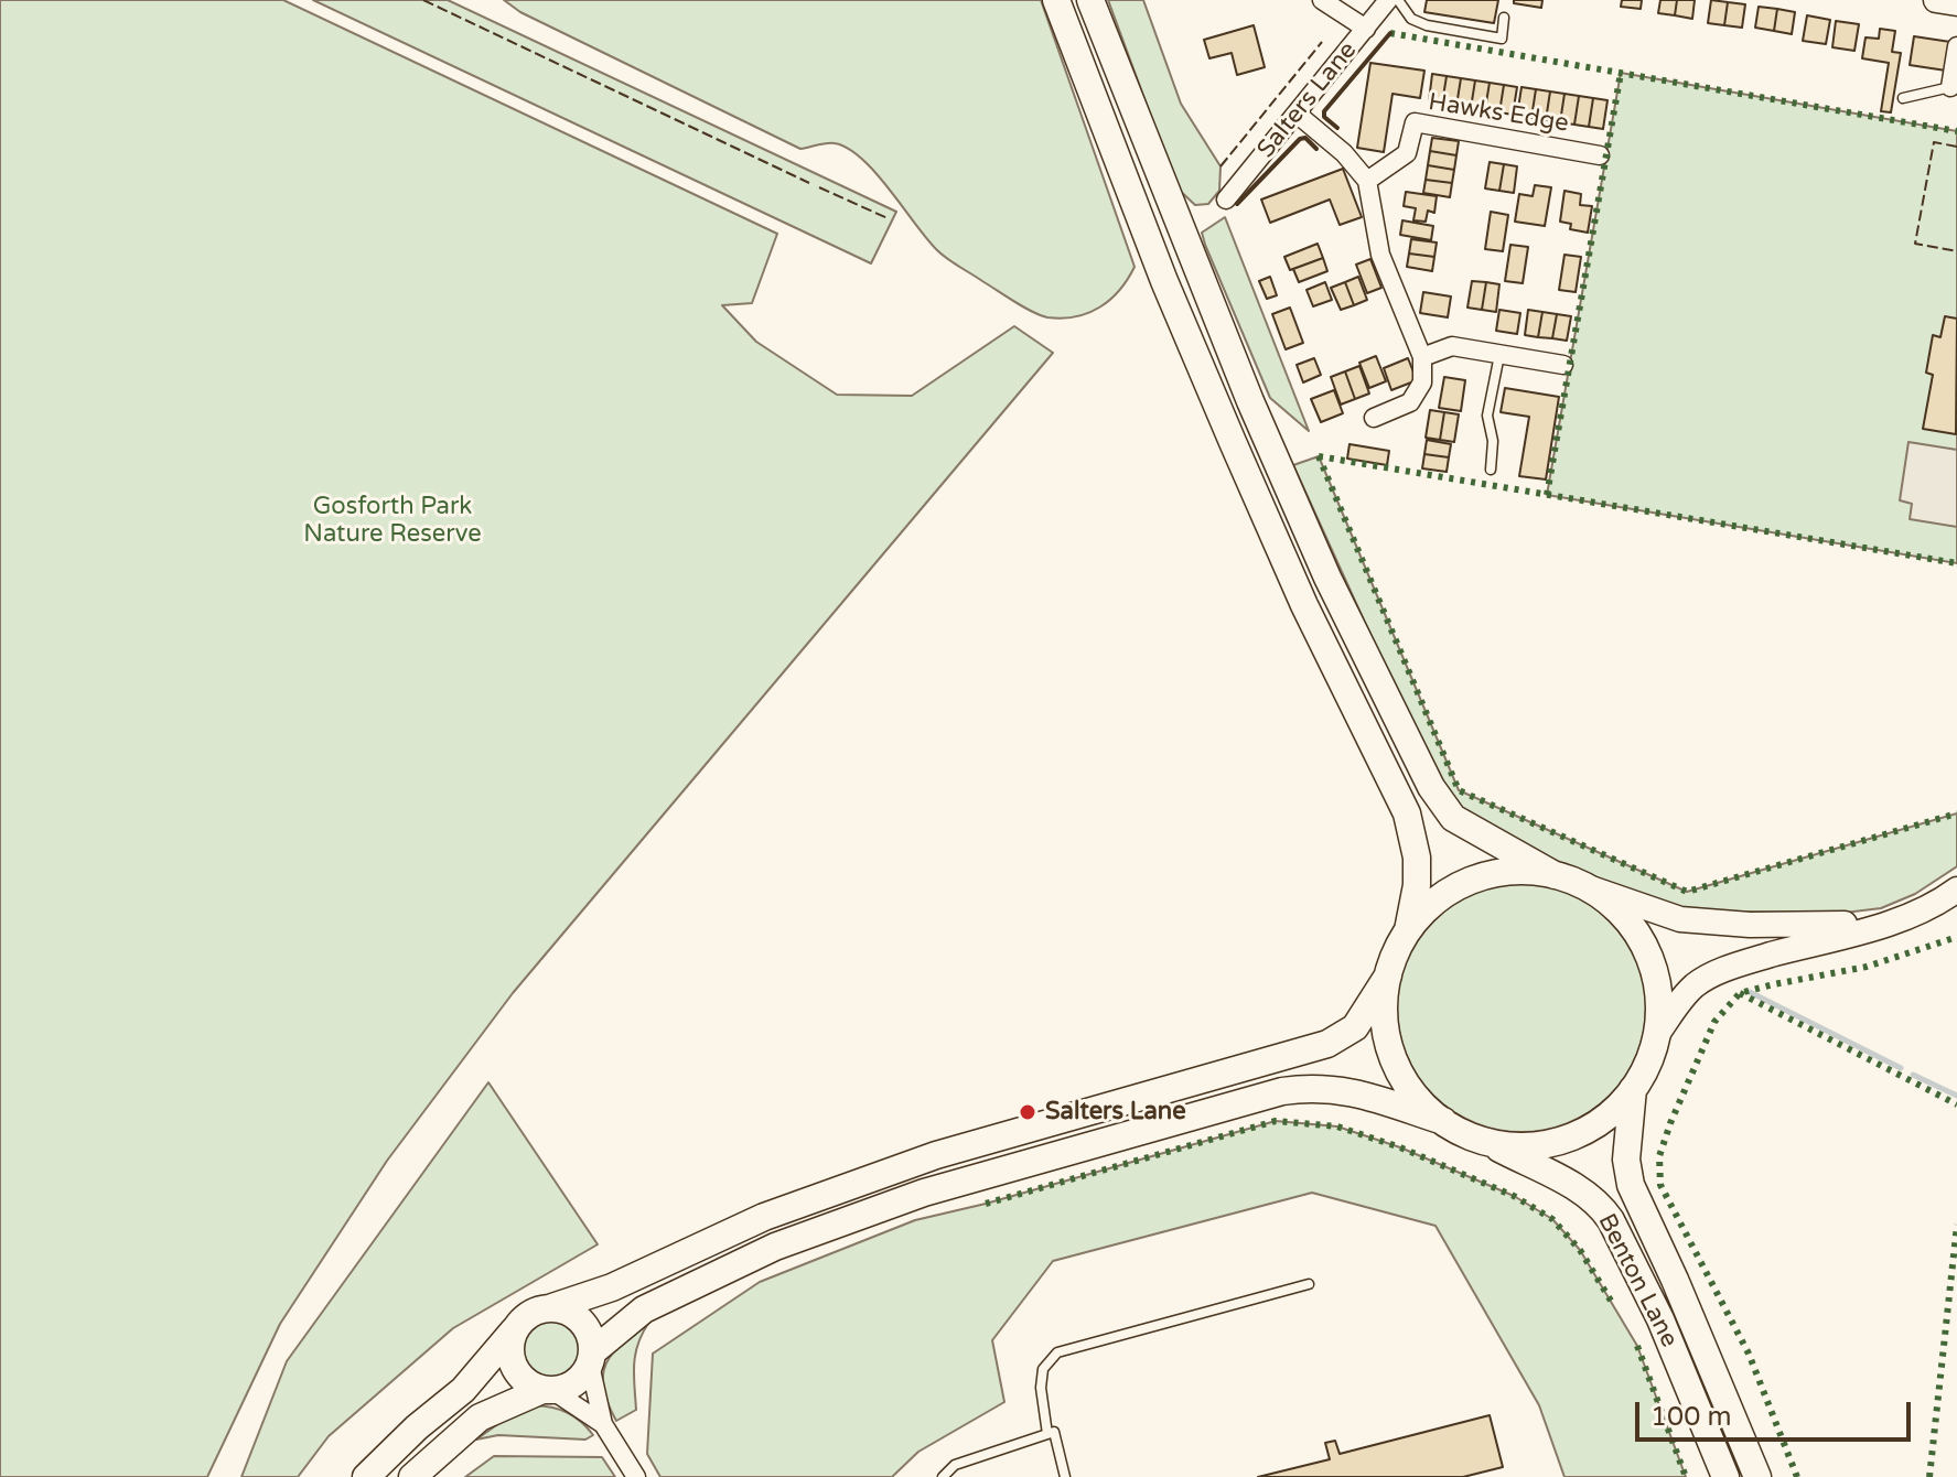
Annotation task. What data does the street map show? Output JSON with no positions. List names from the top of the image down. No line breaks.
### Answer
{"streets":{"main road":["Benton Lane"],"street":["Salters Lane","Hawks Edge"]},"parks":["Gosforth Park Nature Reserve"],"places":["Salters Lane"],"scale_bar":"100 m"}
